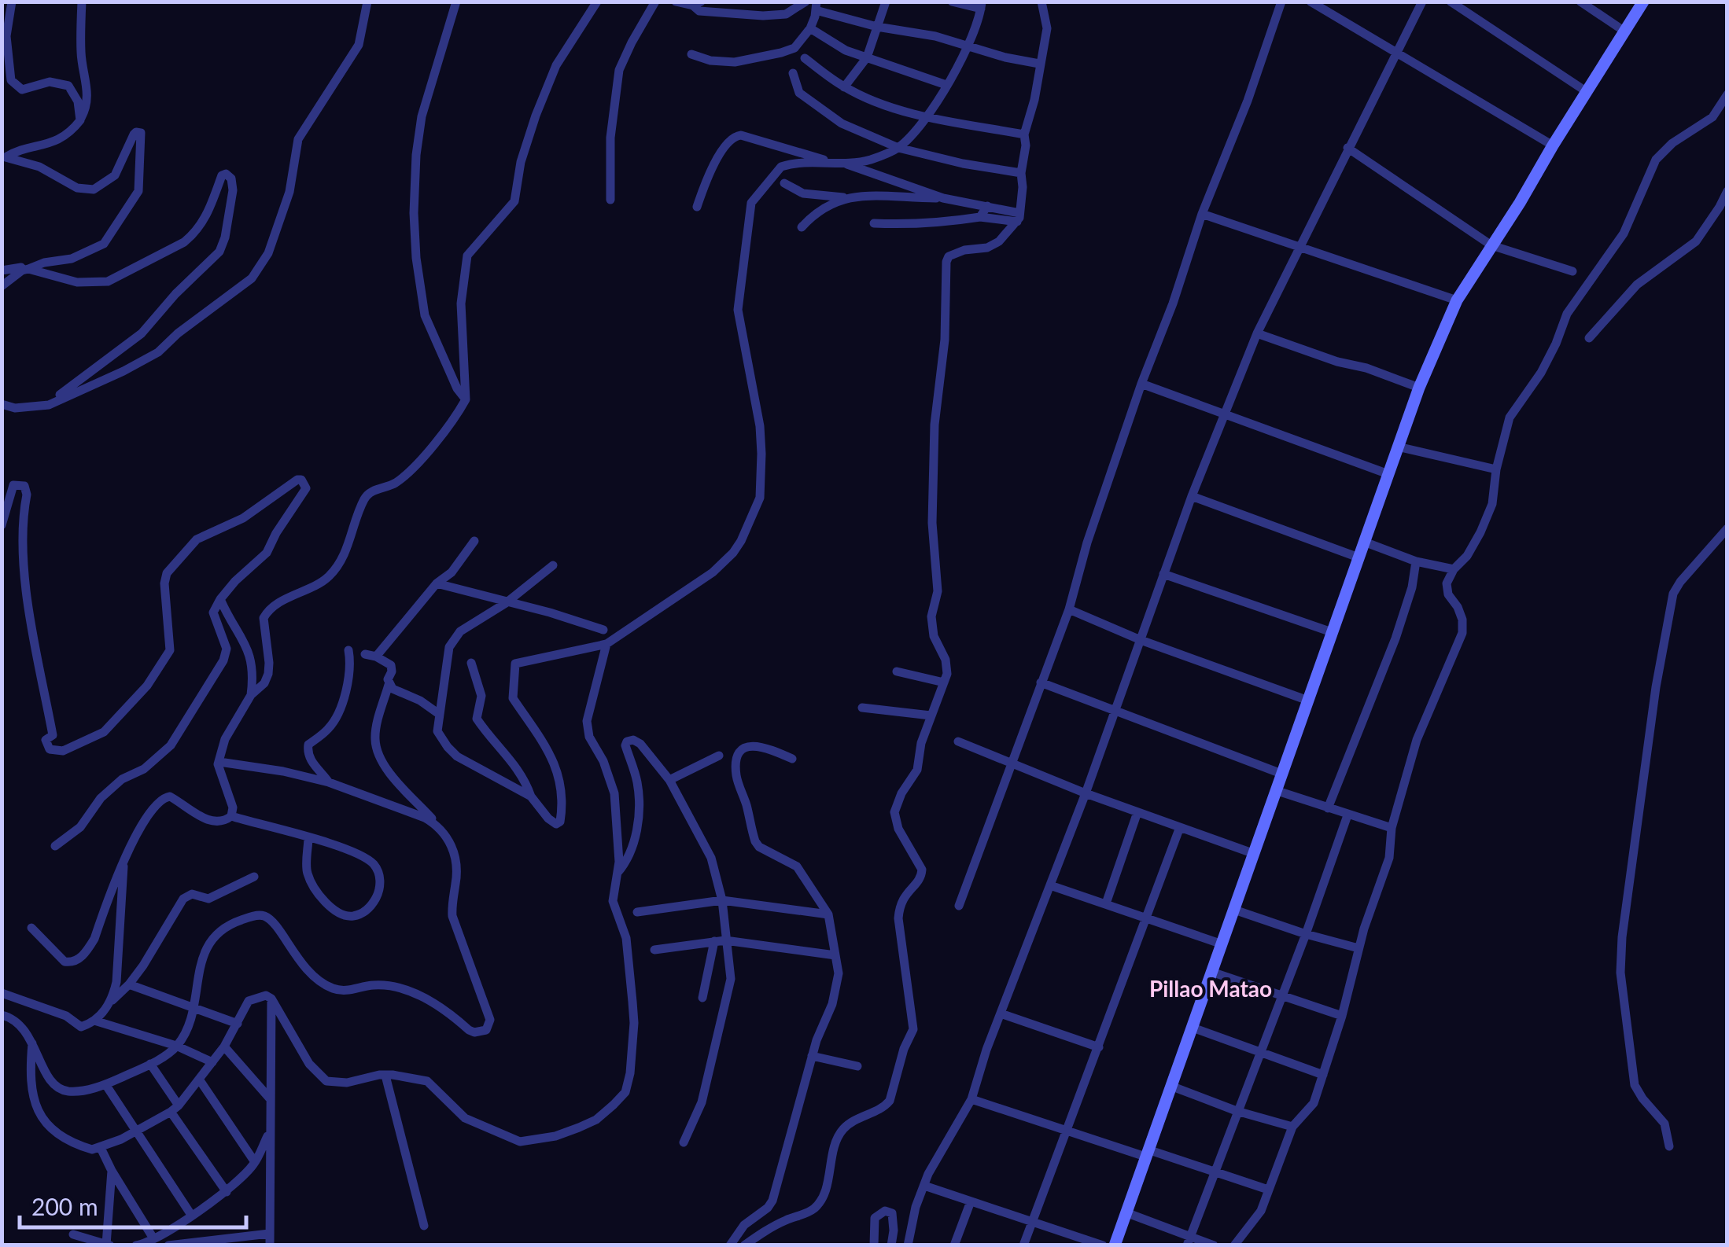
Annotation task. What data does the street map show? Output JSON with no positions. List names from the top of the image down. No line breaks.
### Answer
{"districts":["Pillao Matao"],"scale_bar":"200 m"}
